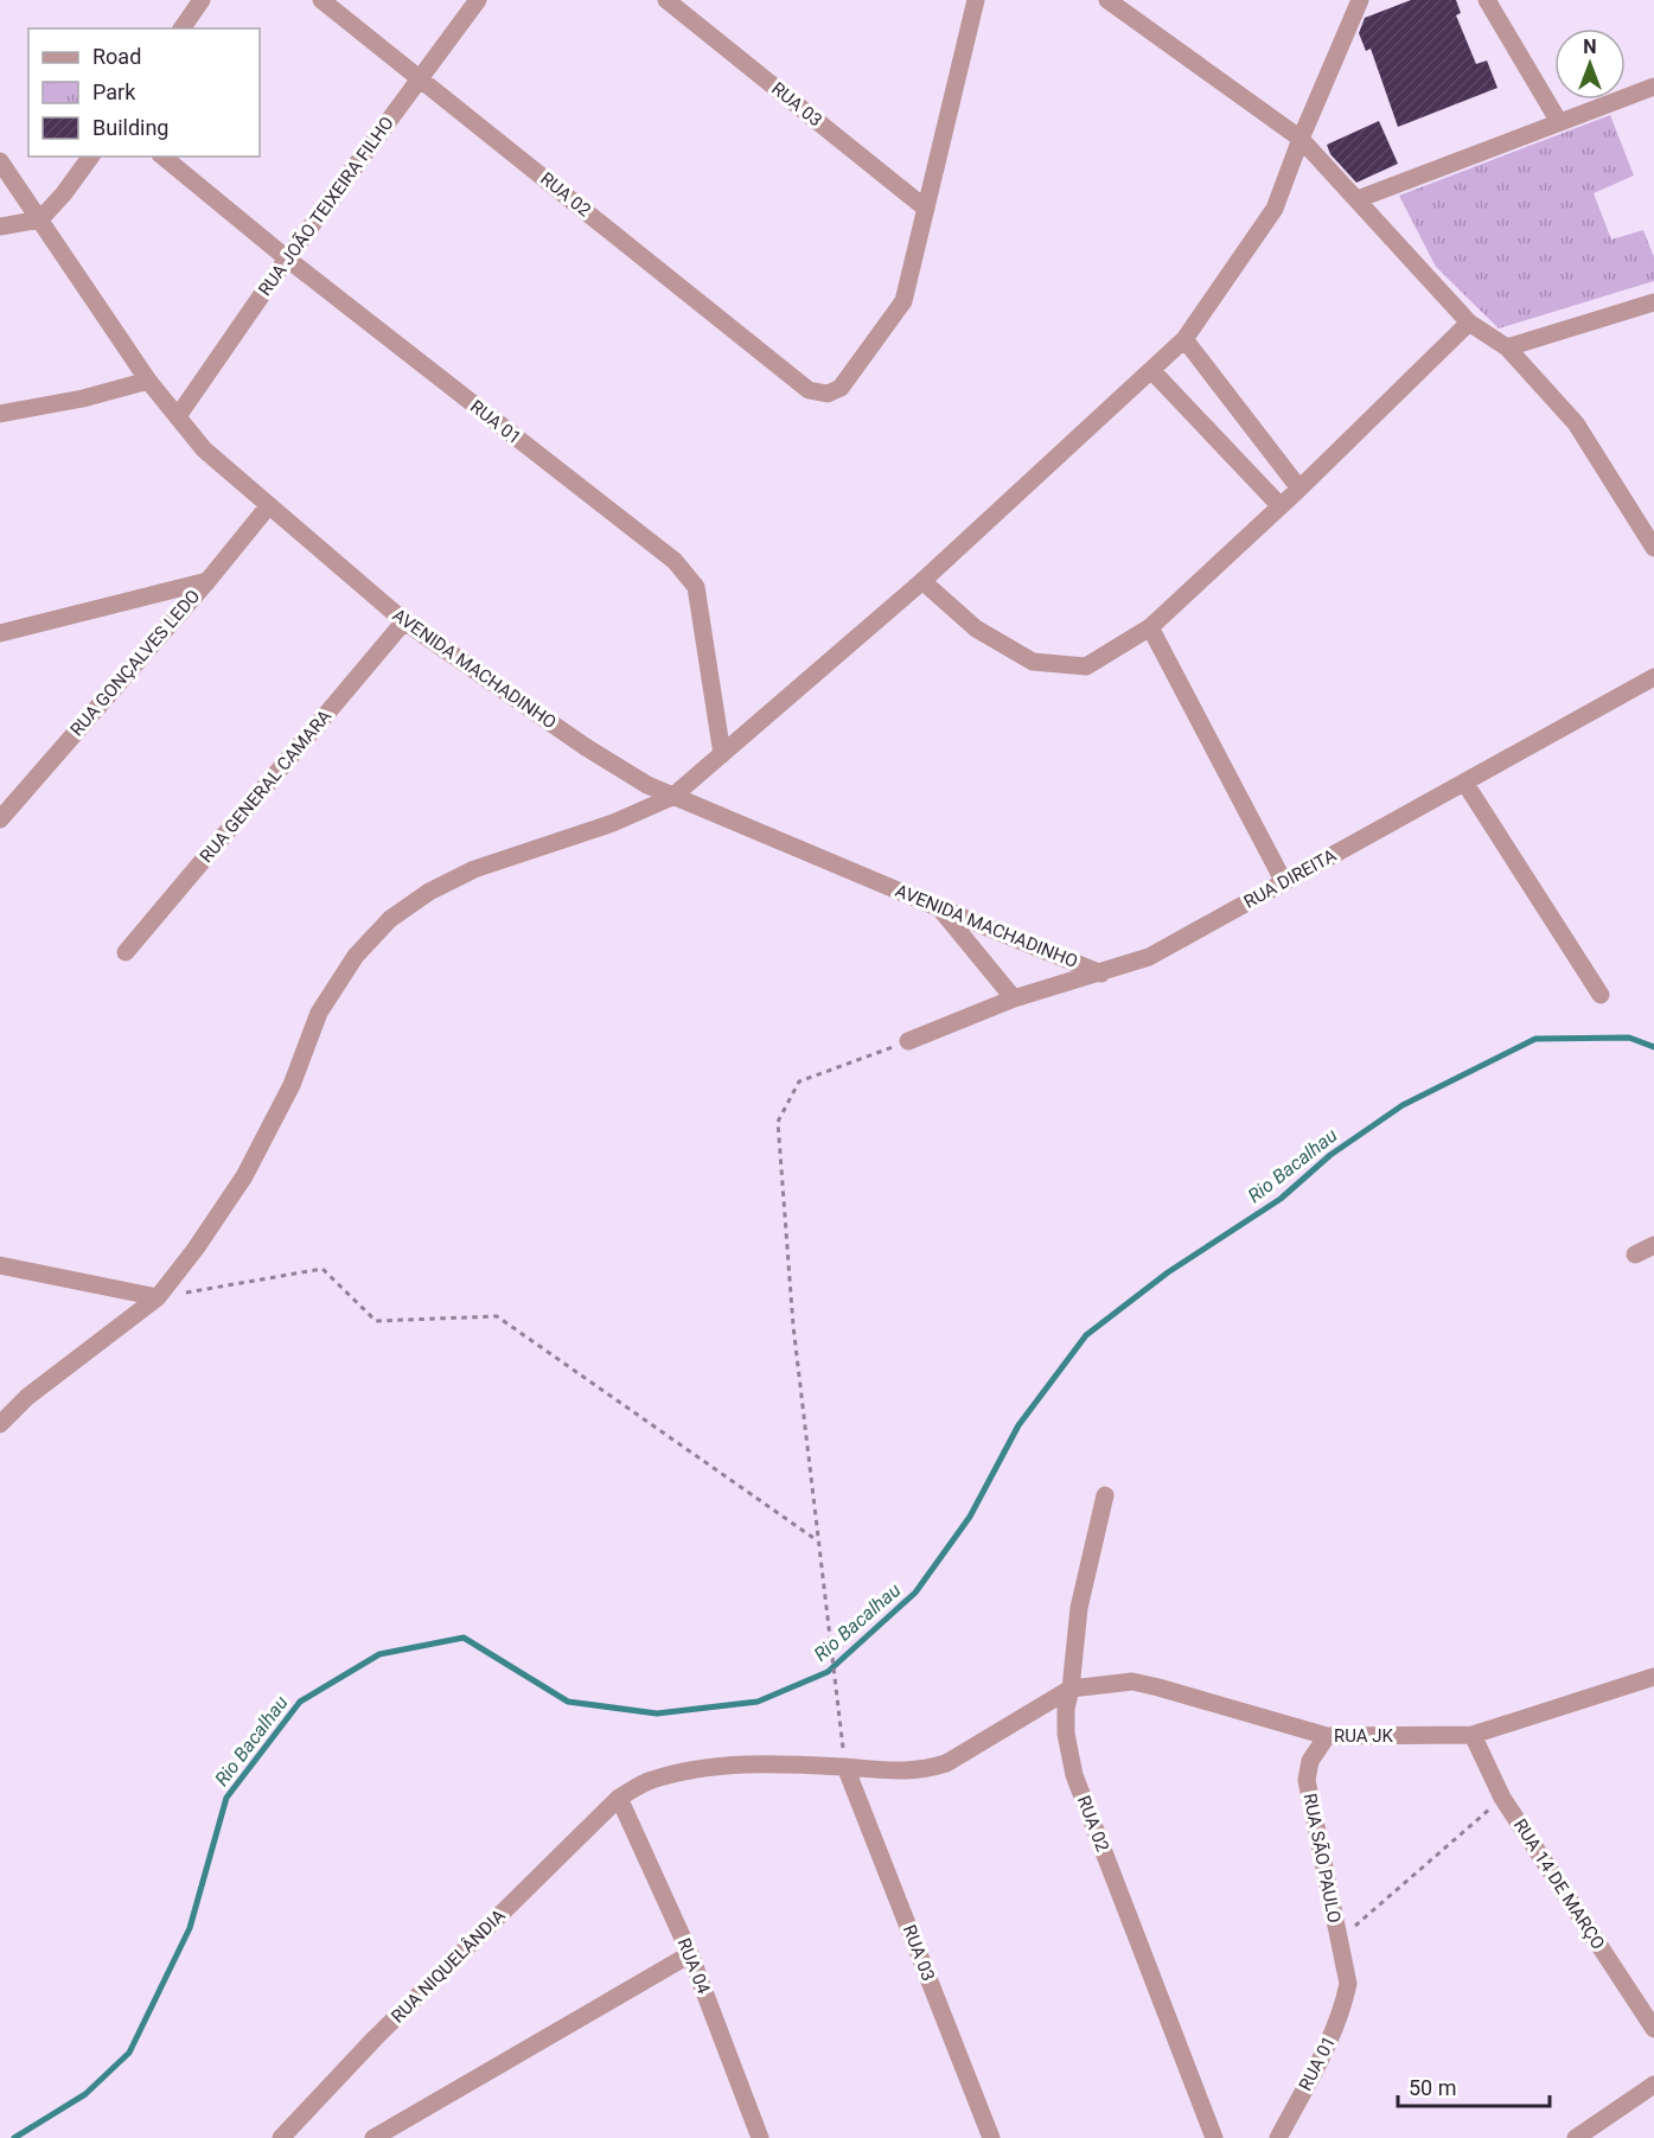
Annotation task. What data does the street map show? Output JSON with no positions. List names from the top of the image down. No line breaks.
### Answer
{"streets":{"street":["RUA 03","RUA 02","RUA JOÃO TEIXEIRA FILHO","RUA 01","RUA GONÇALVES LEDO","AVENIDA MACHADINHO","RUA GENERAL CAMARA","RUA DIREITA","RUA JK","RUA SÃO PAULO","RUA 14 DE MARÇO","RUA NIQUELÂNDIA","RUA 04"]},"crossings":[["RUA 03","RUA 02"],["RUA 03","RUA NIQUELÂNDIA"],["RUA 02","RUA JOÃO TEIXEIRA FILHO"],["RUA 02","RUA JK"],["RUA 02","RUA NIQUELÂNDIA"],["RUA JOÃO TEIXEIRA FILHO","RUA 01"],["RUA JOÃO TEIXEIRA FILHO","AVENIDA MACHADINHO"],["RUA 01","RUA SÃO PAULO"],["RUA GONÇALVES LEDO","AVENIDA MACHADINHO"],["AVENIDA MACHADINHO","RUA GENERAL CAMARA"],["AVENIDA MACHADINHO","RUA DIREITA"],["RUA JK","RUA SÃO PAULO"],["RUA JK","RUA 14 DE MARÇO"],["RUA JK","RUA NIQUELÂNDIA"],["RUA NIQUELÂNDIA","RUA 04"]],"water":["Rio Bacalhau"],"legend":["Road","Park","Building"],"scale_bar":"50 m","north":"top"}
